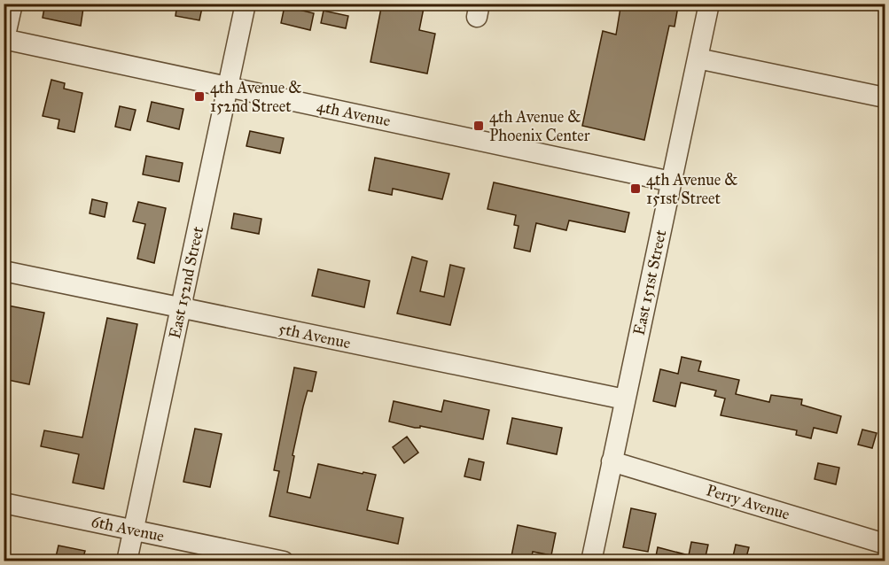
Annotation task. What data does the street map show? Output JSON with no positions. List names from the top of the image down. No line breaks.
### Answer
{"streets":{"street":["4th Avenue","East 152nd Street","East 151st Street","5th Avenue","Perry Avenue","6th Avenue"]},"crossings":[["4th Avenue","East 152nd Street"],["4th Avenue","East 151st Street"],["East 152nd Street","5th Avenue"],["East 152nd Street","6th Avenue"],["East 151st Street","5th Avenue"],["East 151st Street","Perry Avenue"]],"places":{"transit":["4th Avenue & 152nd Street","4th Avenue & Phoenix Center","4th Avenue & 151st Street"]}}
